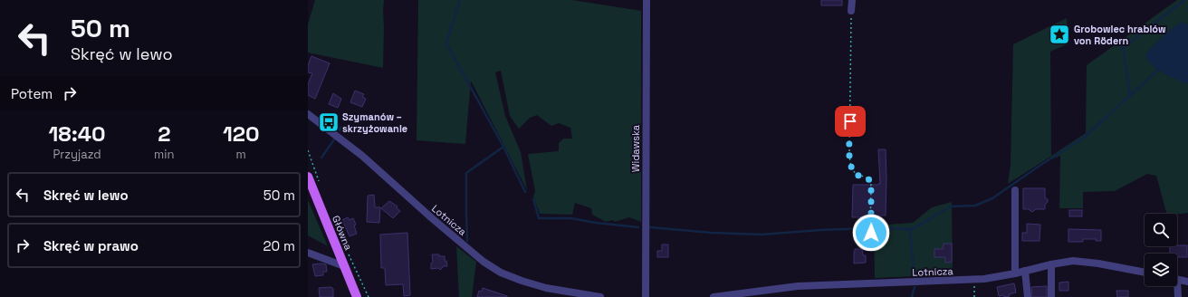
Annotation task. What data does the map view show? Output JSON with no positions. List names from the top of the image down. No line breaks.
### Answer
{"streets":{"main road":["Główna"],"street":["Widawska","Lotnicza"]},"places":{"place":["Grobowiec hrabiów von Rödern"],"bus stop":["Szymanów – skrzyżowanie"]},"page":{"turn":["50 m","Skręć w lewo"],"then":"Potem","eta":["18:40","Przyjazd","2","min","120","m"],"list":[{"name":"Skręć w lewo","value":"50 m"},{"name":"Skręć w prawo","value":"20 m"}]}}
